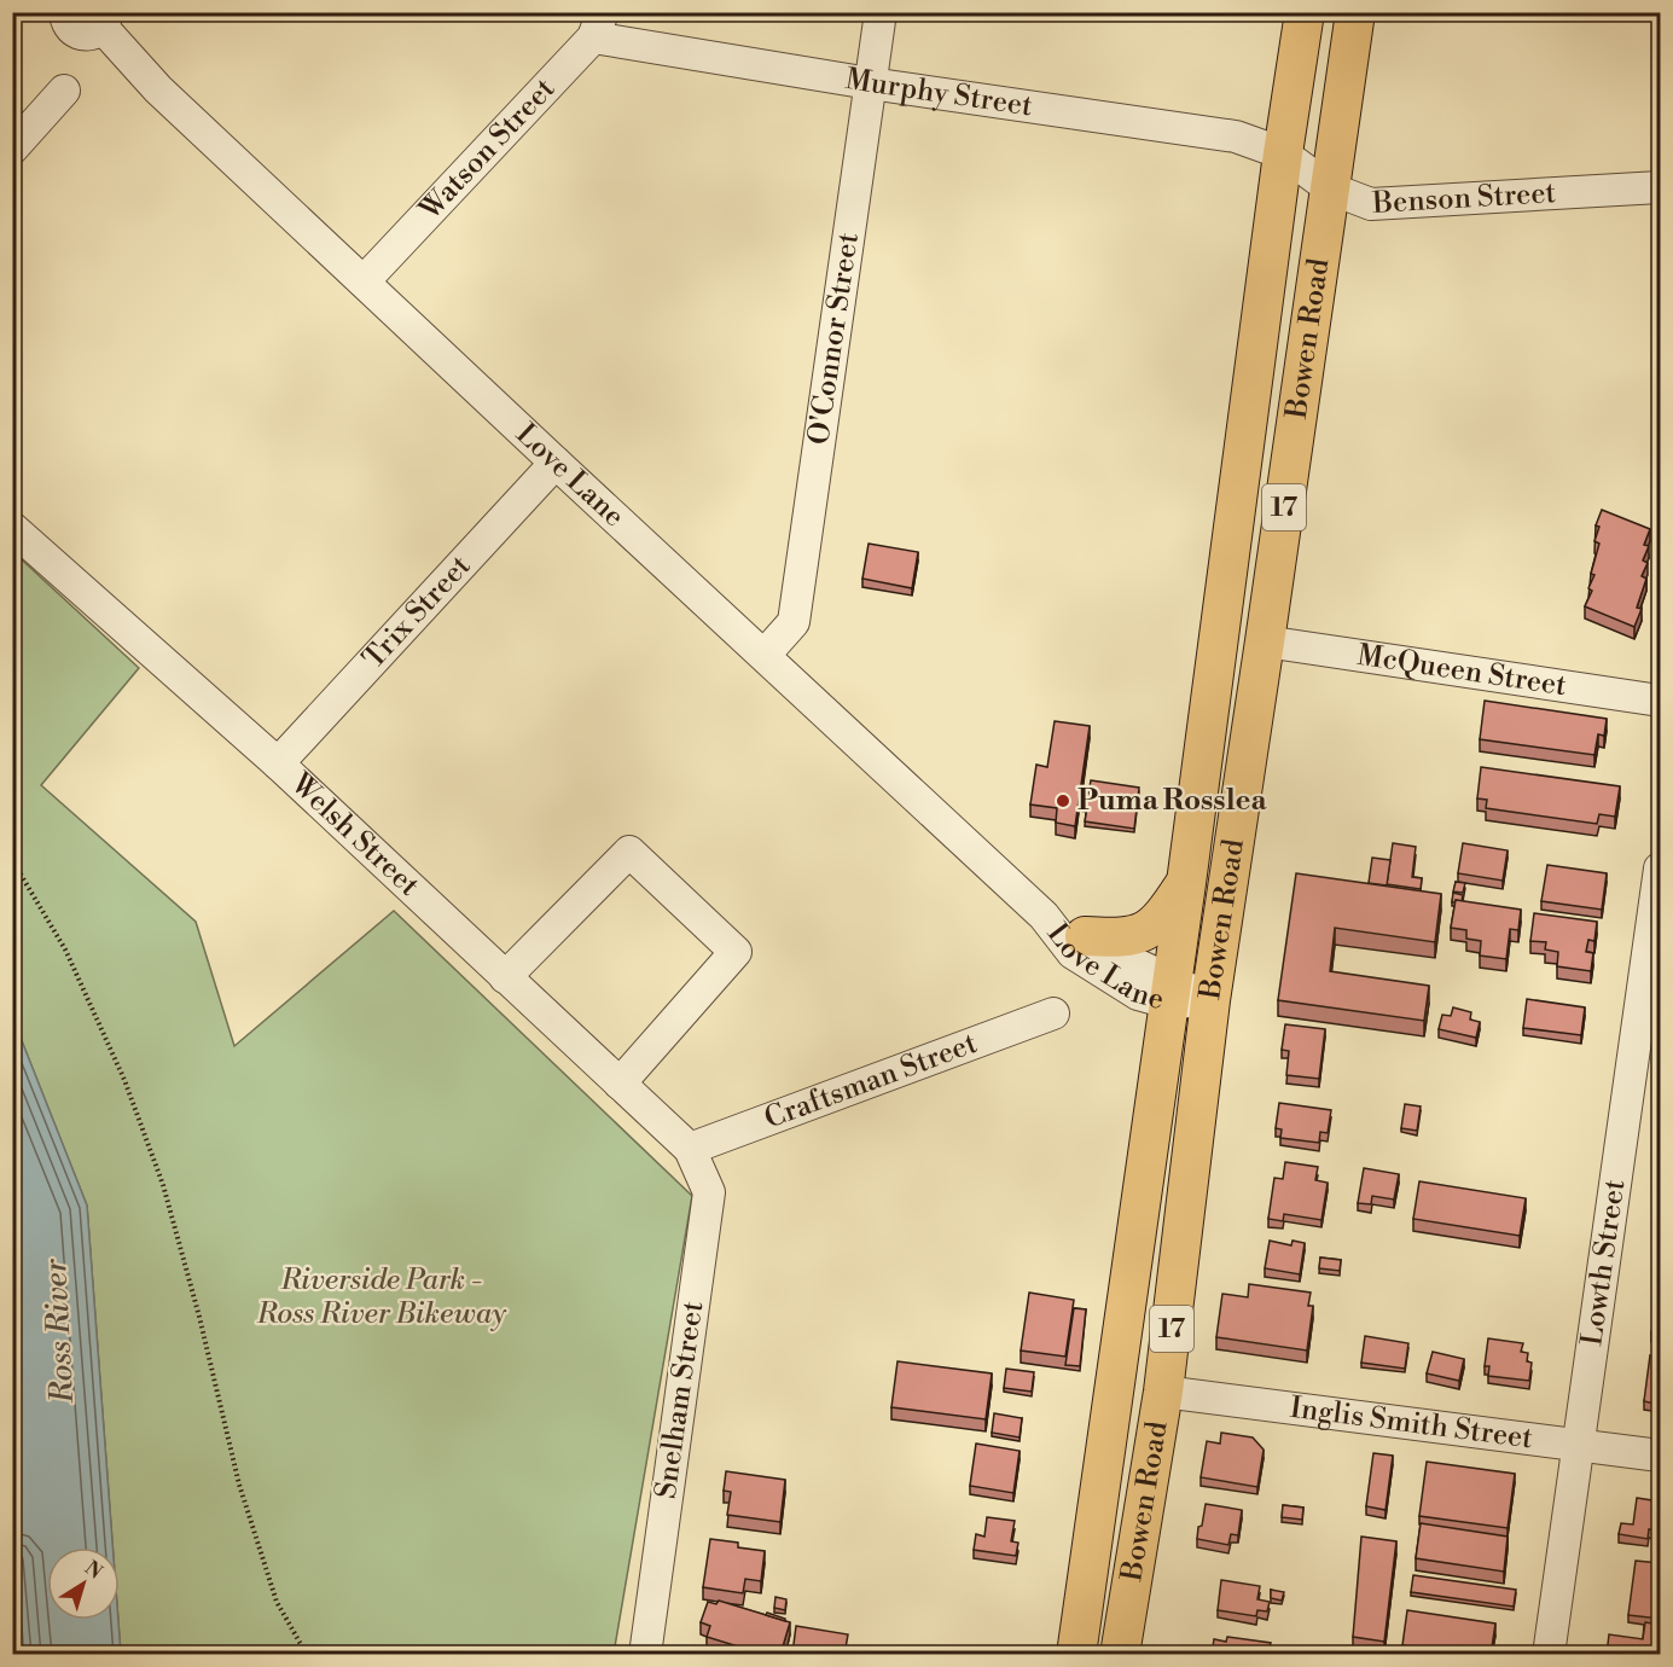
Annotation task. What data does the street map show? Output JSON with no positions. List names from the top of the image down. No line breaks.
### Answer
{"streets":{"main road":["Bowen Road","17"],"street":["Murphy Street","Watson Street","Benson Street","O'Connor Street","Love Lane","Trix Street","McQueen Street","Welsh Street","Craftsman Street","Lowth Street","Snelham Street","Inglis Smith Street"]},"crossings":[["Murphy Street","Watson Street"],["Murphy Street","Benson Street"],["Murphy Street","Bowen Road"],["Murphy Street","O'Connor Street"],["Watson Street","Love Lane"],["Benson Street","Bowen Road"],["Bowen Road","Love Lane"],["Bowen Road","McQueen Street"],["Bowen Road","Inglis Smith Street"],["O'Connor Street","Love Lane"],["Love Lane","Trix Street"],["Trix Street","Welsh Street"],["Welsh Street","Craftsman Street"],["Welsh Street","Snelham Street"],["Craftsman Street","Snelham Street"],["Lowth Street","Inglis Smith Street"]],"water":["Ross River"],"parks":["Riverside Park - Ross River Bikeway"],"places":["Puma Rosslea"],"north":"top right"}
